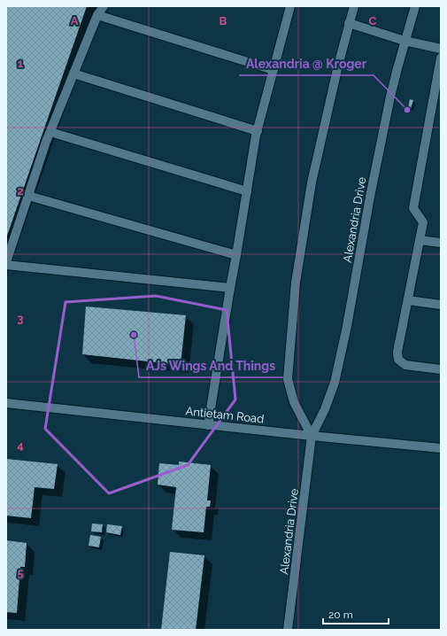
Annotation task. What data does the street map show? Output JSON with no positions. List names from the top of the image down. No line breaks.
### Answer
{"streets":{"main road":["Alexandria Drive","Antietam Road"]},"crossings":[["Alexandria Drive","Antietam Road"]],"places":["Alexandria @ Kroger","AJs Wings And Things"],"scale_bar":"20 m","grid":{"columns":["A","B","C"],"rows":["1","2","3","4","5"]}}
